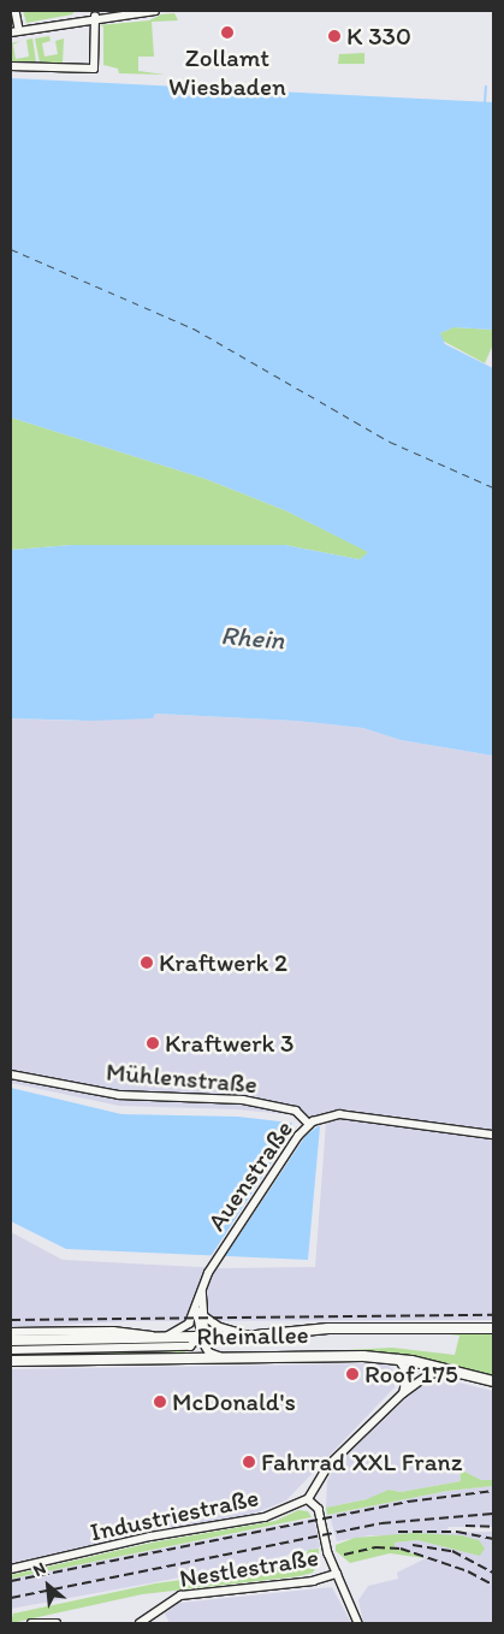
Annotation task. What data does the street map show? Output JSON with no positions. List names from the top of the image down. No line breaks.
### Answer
{"streets":{"main road":["Rheinallee"],"street":["Mühlenstraße","Auenstraße","Industriestraße","Nestlestraße"]},"crossings":[["Mühlenstraße","Auenstraße"],["Auenstraße","Rheinallee"]],"water":["Rhein"],"places":["Zollamt Wiesbaden","K 330","Kraftwerk 2","Kraftwerk 3","Roof 175","McDonald's","Fahrrad XXL Franz"],"north":"top left"}
